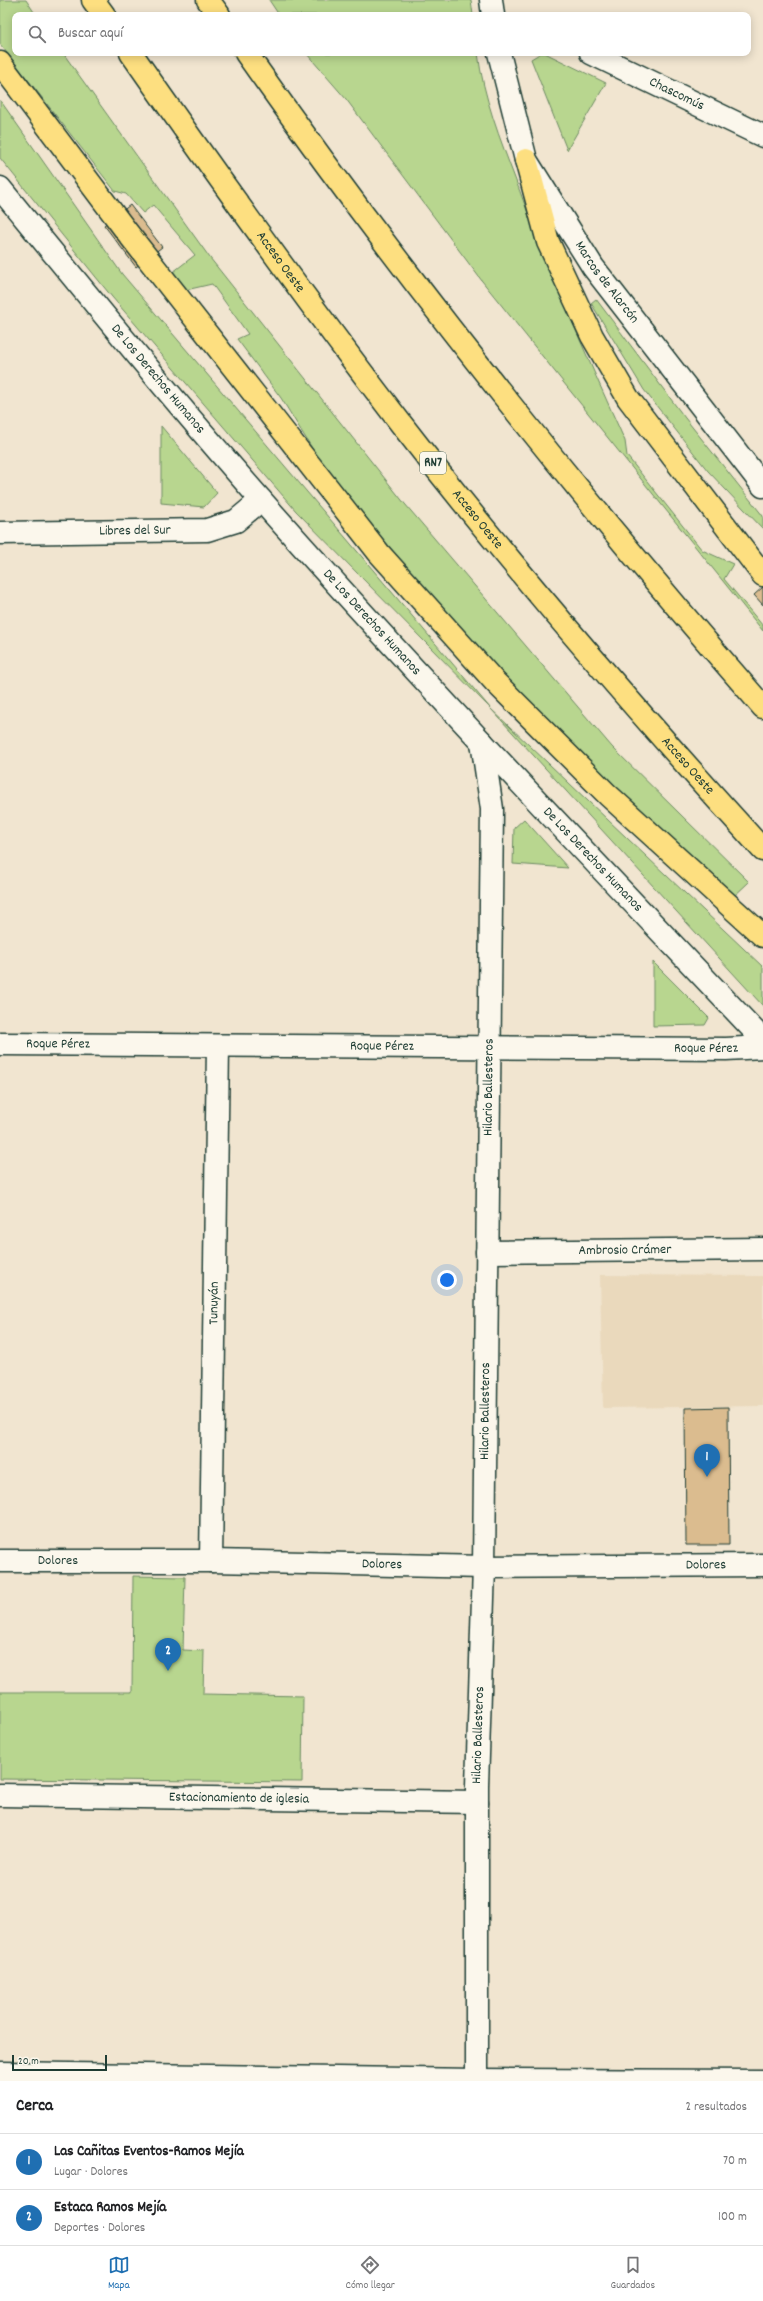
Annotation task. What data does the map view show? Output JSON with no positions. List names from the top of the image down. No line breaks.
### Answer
{"streets":{"highway":["Acceso Oeste","RN7"],"street":["Chascomús","Marcos de Alarcón","De Los Derechos Humanos","Libres del Sur","Roque Pérez","Hilario Ballesteros","Ambrosio Crámer","Tunuyán","Dolores","Estacionamiento de iglesia"]},"crossings":[["De Los Derechos Humanos","Libres del Sur"],["De Los Derechos Humanos","Hilario Ballesteros"],["Roque Pérez","Hilario Ballesteros"],["Roque Pérez","Tunuyán"],["Hilario Ballesteros","Ambrosio Crámer"],["Hilario Ballesteros","Dolores"],["Hilario Ballesteros","Estacionamiento de iglesia"],["Tunuyán","Dolores"]],"scale_bar":"20 m","page":{"search":"Buscar aquí","pins":["1","2"],"scale":"20 m","heading":["Cerca","2 resultados"],"list":[{"mark":"1","name":"Las Cañitas Eventos-Ramos Mejía","note":"Lugar · Dolores","value":"70 m"},{"mark":"2","name":"Estaca Ramos Mejía","note":"Deportes · Dolores","value":"100 m"}],"nav":["Mapa","Cómo llegar","Guardados"]}}
